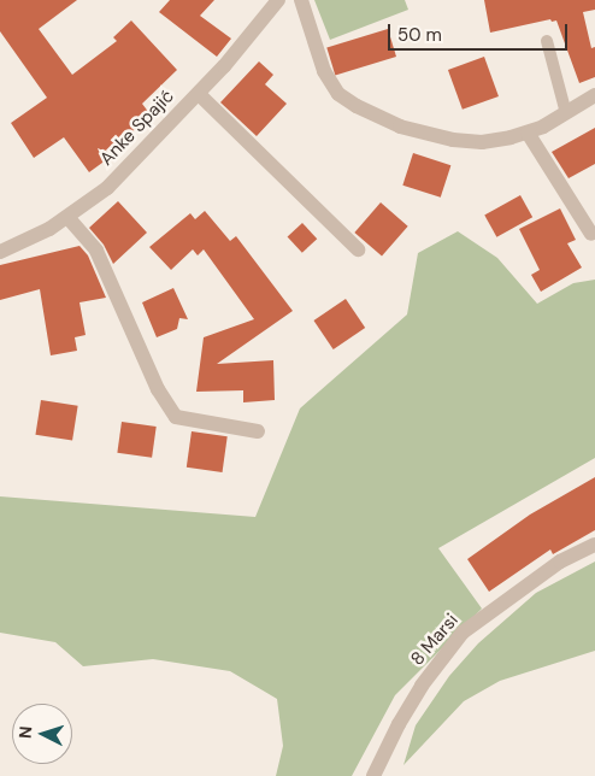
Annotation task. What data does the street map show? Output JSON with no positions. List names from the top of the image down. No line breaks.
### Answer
{"streets":{"street":["Anke Spajić","8 Marsi"]},"scale_bar":"50 m","north":"left"}
